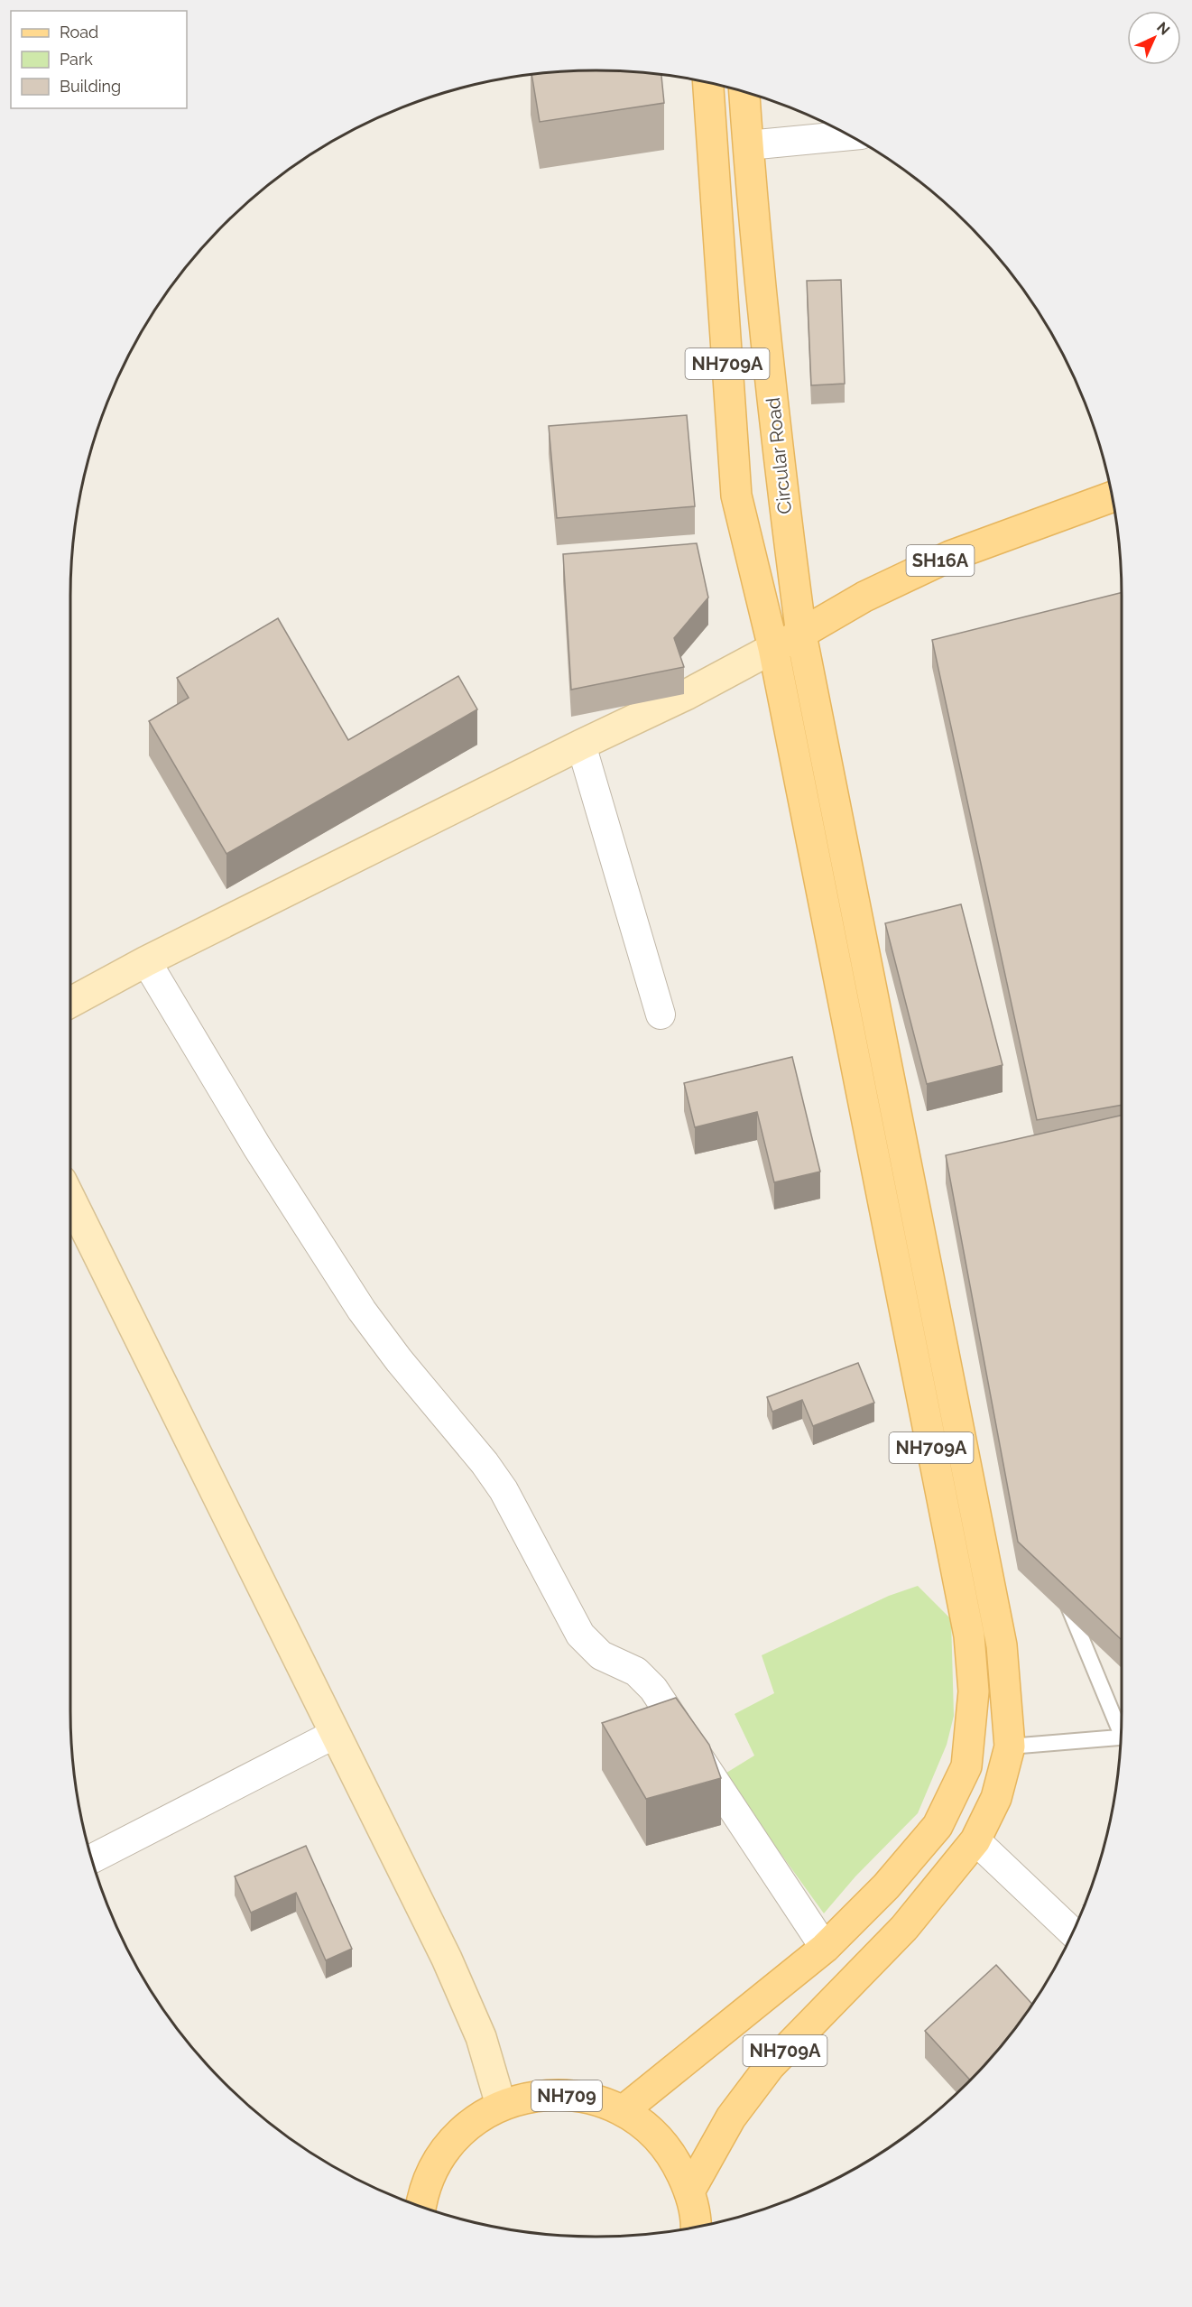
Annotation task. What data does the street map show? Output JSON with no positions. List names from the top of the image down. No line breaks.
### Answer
{"streets":{"main road":["NH709A","Circular Road","SH16A","NH709"]},"crossings":[["NH709A","Circular Road"],["NH709A","SH16A"],["NH709A","NH709"],["Circular Road","SH16A"]],"legend":["Road","Park","Building"],"north":"top right"}
